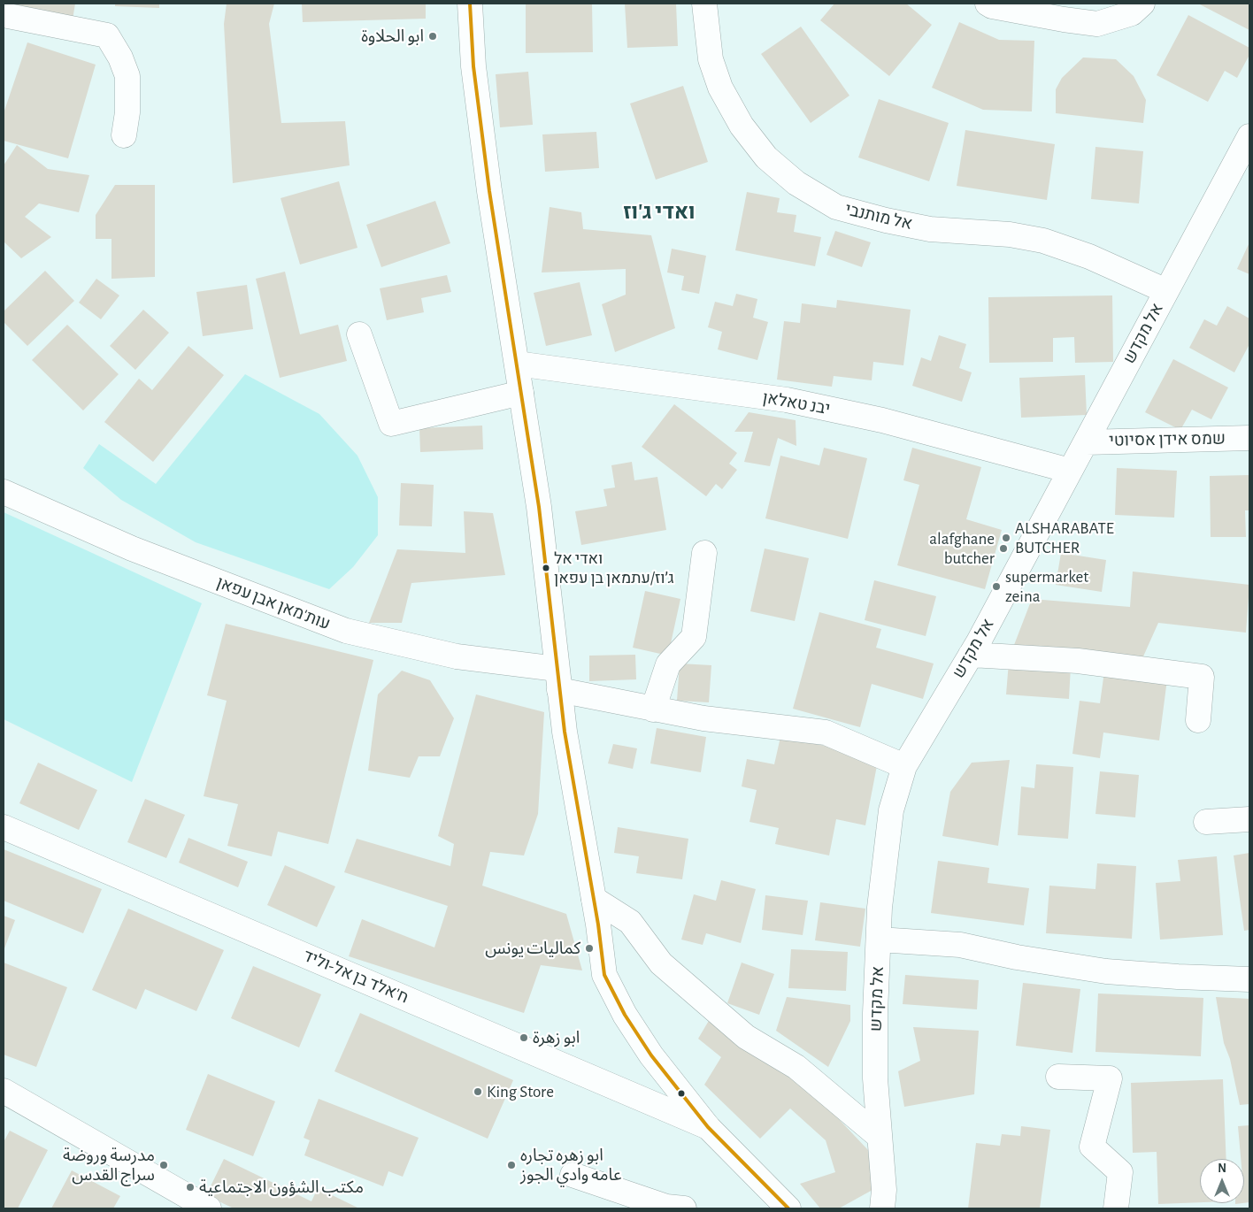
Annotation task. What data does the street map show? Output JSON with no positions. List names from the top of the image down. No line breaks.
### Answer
{"streets":{"street":["אל מותנבי","אל מקדש","יבנ טאלאן","שמס אידן אסיוטי","עות'מאן אבן עפאן","ח'אלד בן אל-וליד"]},"crossings":[["אל מותנבי","אל מקדש"],["אל מקדש","יבנ טאלאן"],["אל מקדש","שמס אידן אסיוטי"],["אל מקדש","עות'מאן אבן עפאן"]],"districts":["ואדי ג'וז"],"places":["ابو الحلاوة","ALSHARABATE BUTCHER","alafghane butcher","ואדי אל ג׳וז/עתמאן בן עפאן","supermarket zeina","كماليات يونس","ابو زهرة","King Store","مدرسة وروضة سراج القدس","ابو زهره تجاره عامه وادي الجوز","مكتب الشؤون الاجتماعية"],"north":"top"}
